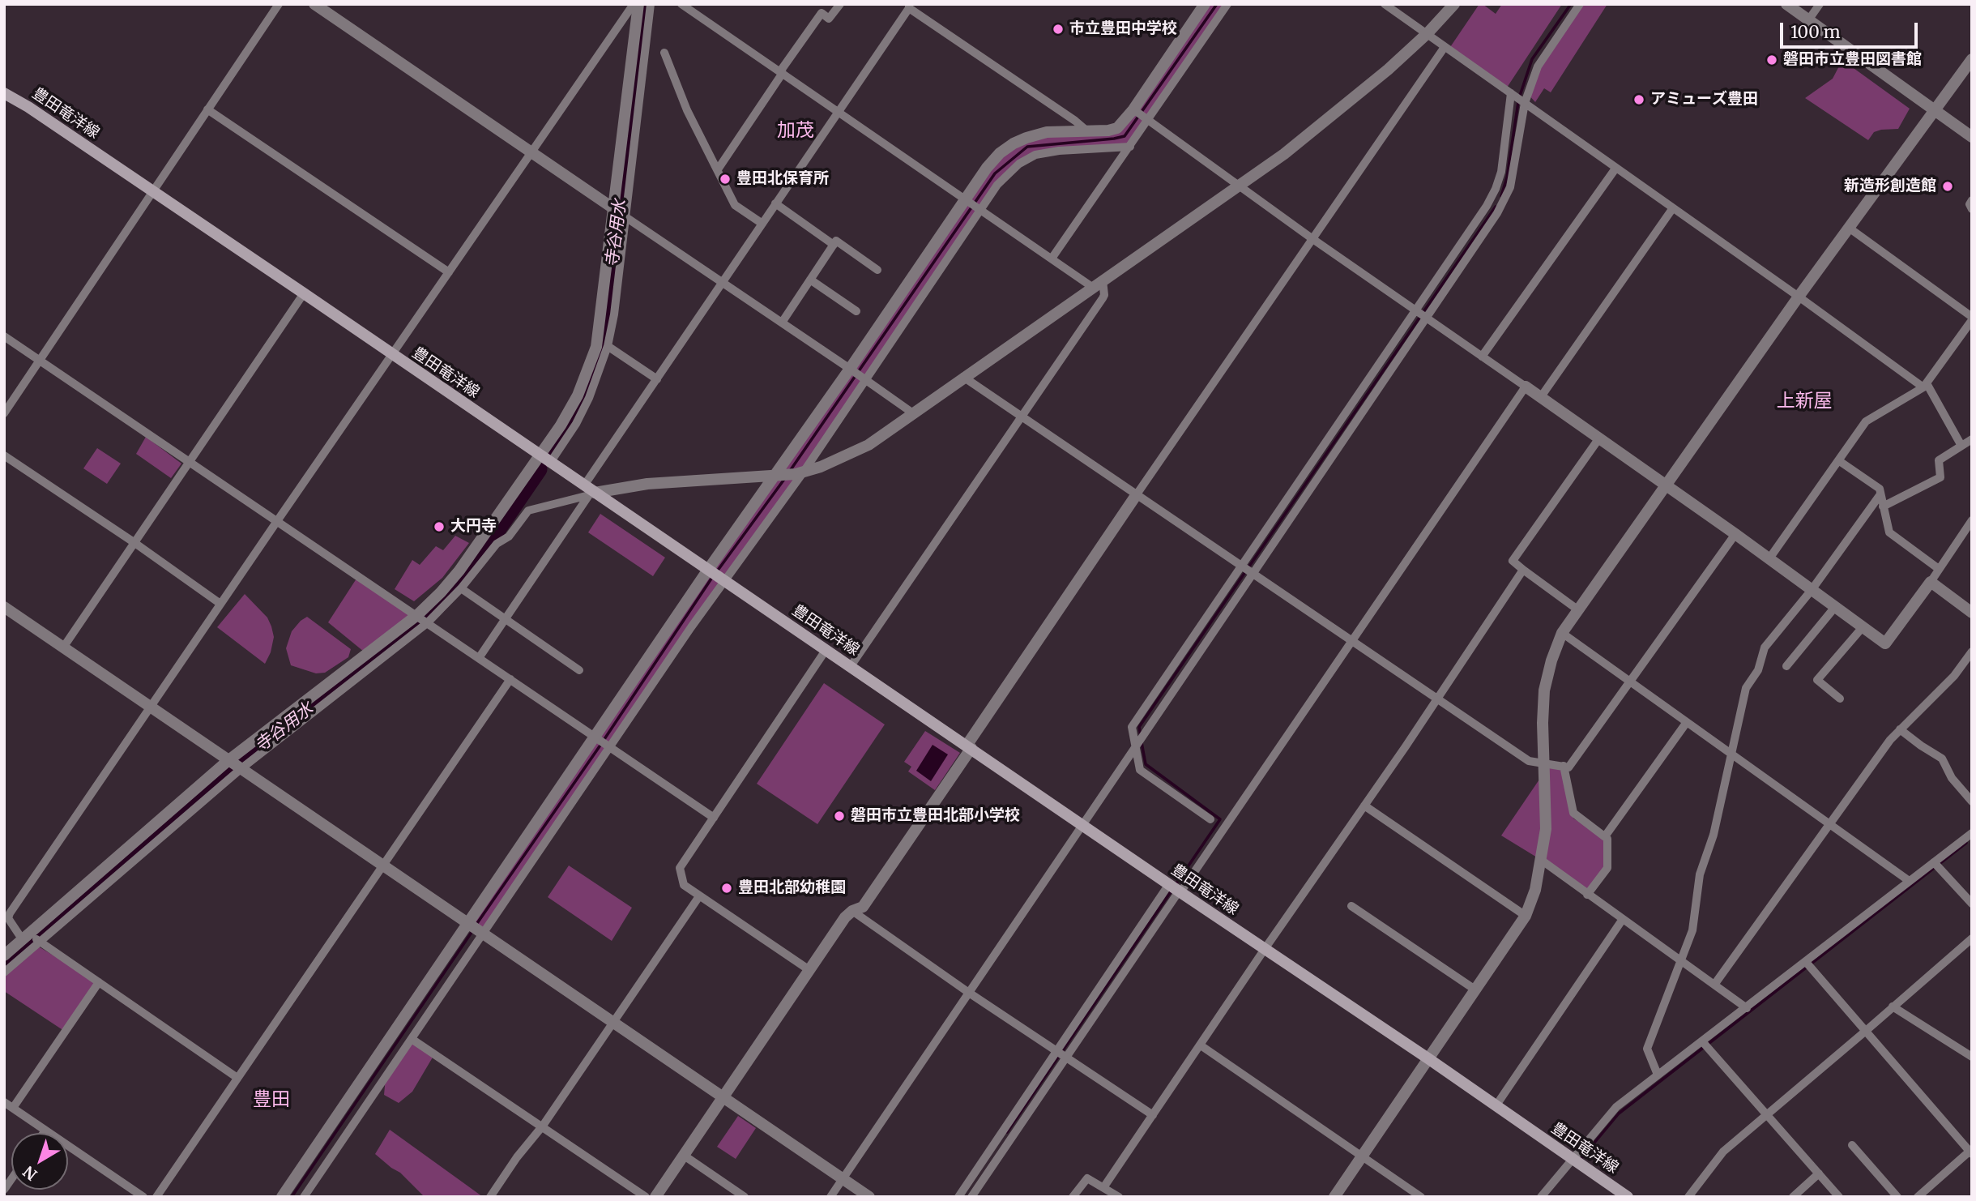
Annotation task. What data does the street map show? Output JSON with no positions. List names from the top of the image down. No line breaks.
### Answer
{"streets":{"main road":["豊田竜洋線"]},"districts":["加茂","上新屋","豊田"],"water":["寺谷用水"],"places":["市立豊田中学校","磐田市立豊田図書館","アミューズ豊田","豊田北保育所","新造形創造館","大円寺","磐田市立豊田北部小学校","豊田北部幼稚園"],"scale_bar":"100 m","north":"bottom left"}
